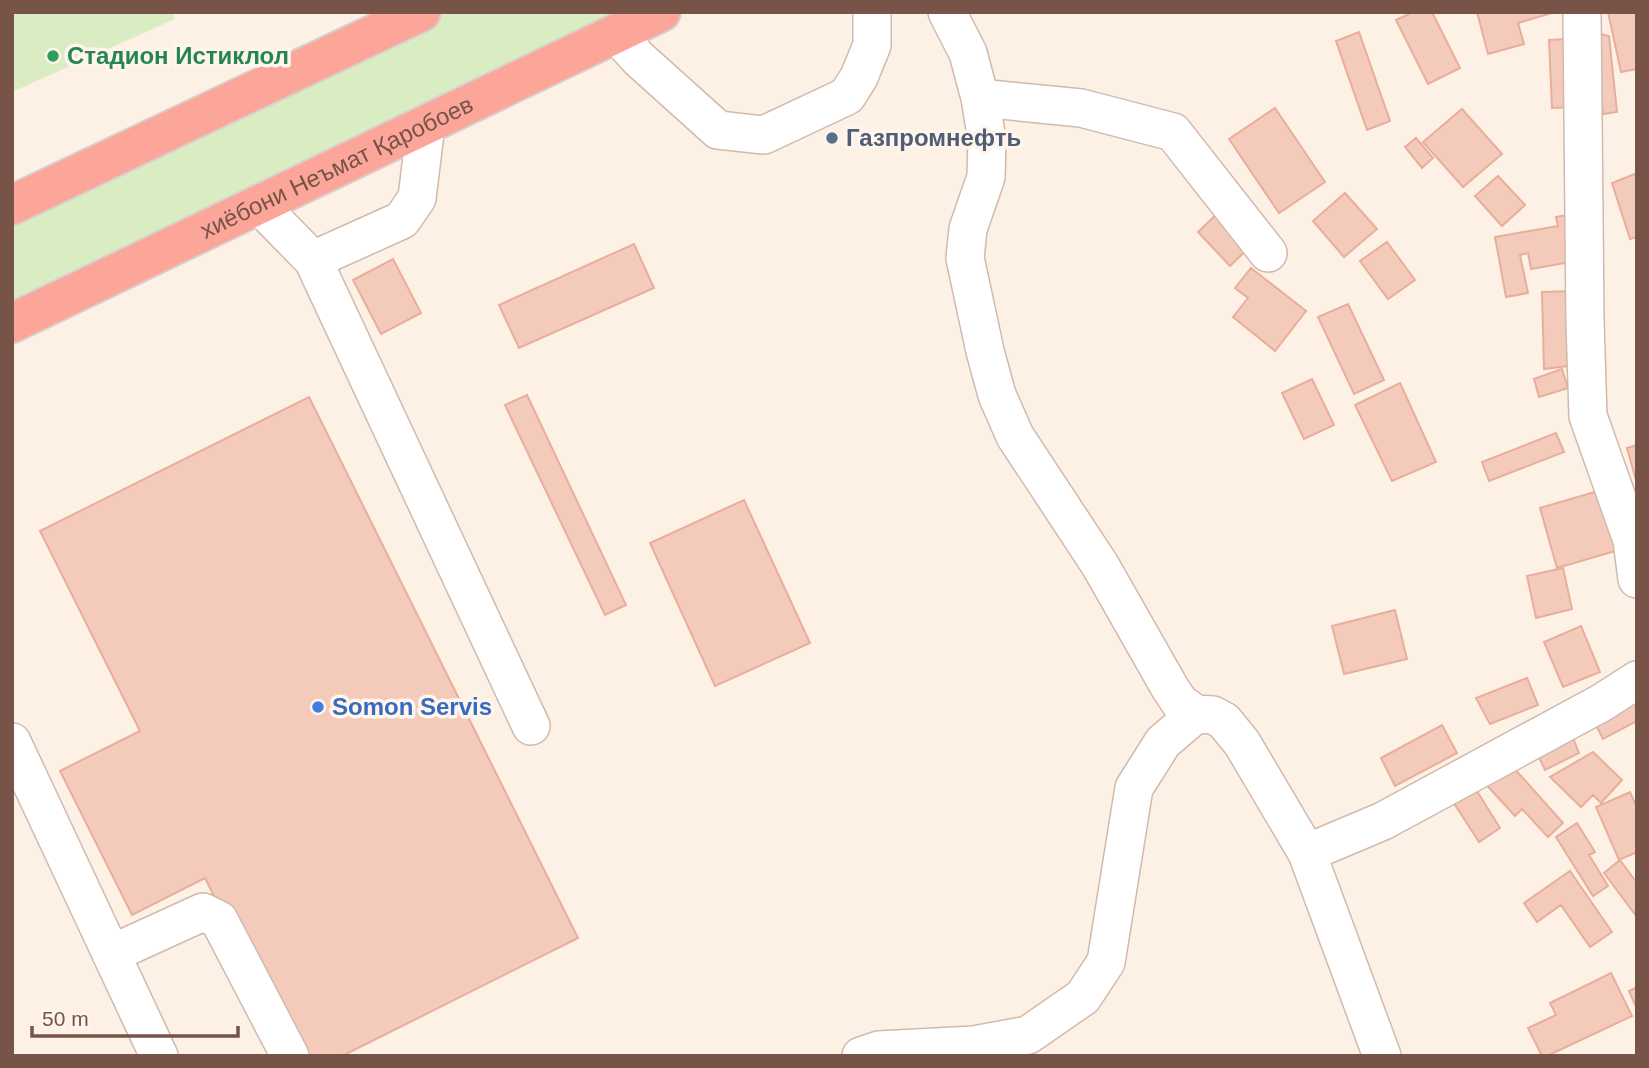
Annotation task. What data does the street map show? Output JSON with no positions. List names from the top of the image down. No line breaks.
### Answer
{"streets":{"highway":["хиёбони Неъмат Қаробоев"]},"places":["Стадион Истиклол","Газпромнефть","Somon Servis"],"scale_bar":"50 m"}
